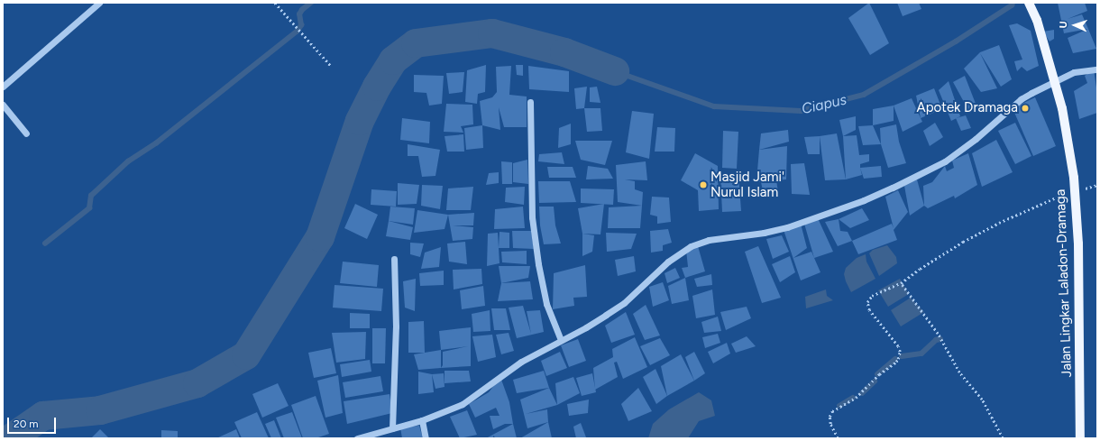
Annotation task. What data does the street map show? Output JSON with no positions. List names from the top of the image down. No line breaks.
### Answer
{"streets":{"main road":["Jalan Lingkar Laladon-Dramaga"]},"water":["Ciapus"],"places":["Apotek Dramaga","Masjid Jami' Nurul Islam"],"scale_bar":"20 m","north":"left"}
